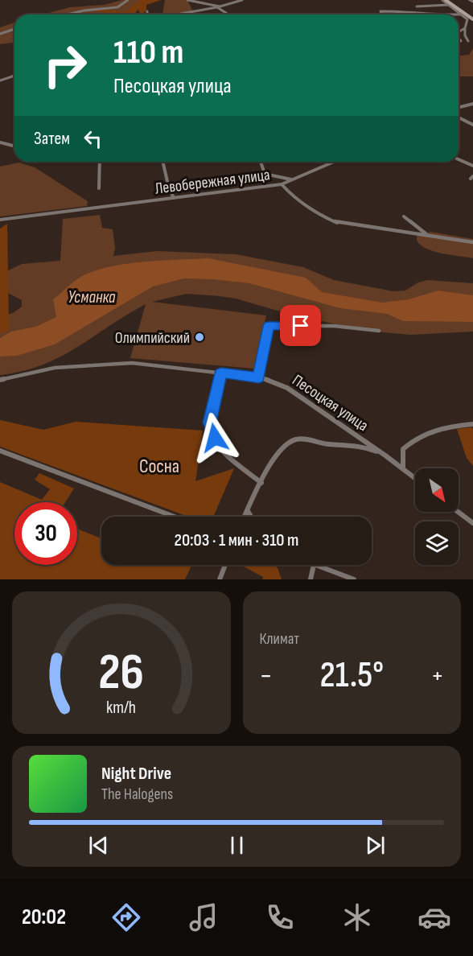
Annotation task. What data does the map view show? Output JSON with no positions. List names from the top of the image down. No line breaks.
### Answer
{"streets":{"street":["Левобережная улица","Песоцкая улица"]},"water":["Усманка"],"parks":["Сосна"],"places":["Олимпийский"],"north":"bottom right","page":{"turn":["110 m","Песоцкая улица"],"then":"Затем","limit":"30","trip":"20:03 · 1 мин · 310 m","tile":"Климат","heat":["−","21.5°","+"],"song":["Night Drive","The Halogens"],"tabs":"20:02","gauge":["26","km/h"]}}
